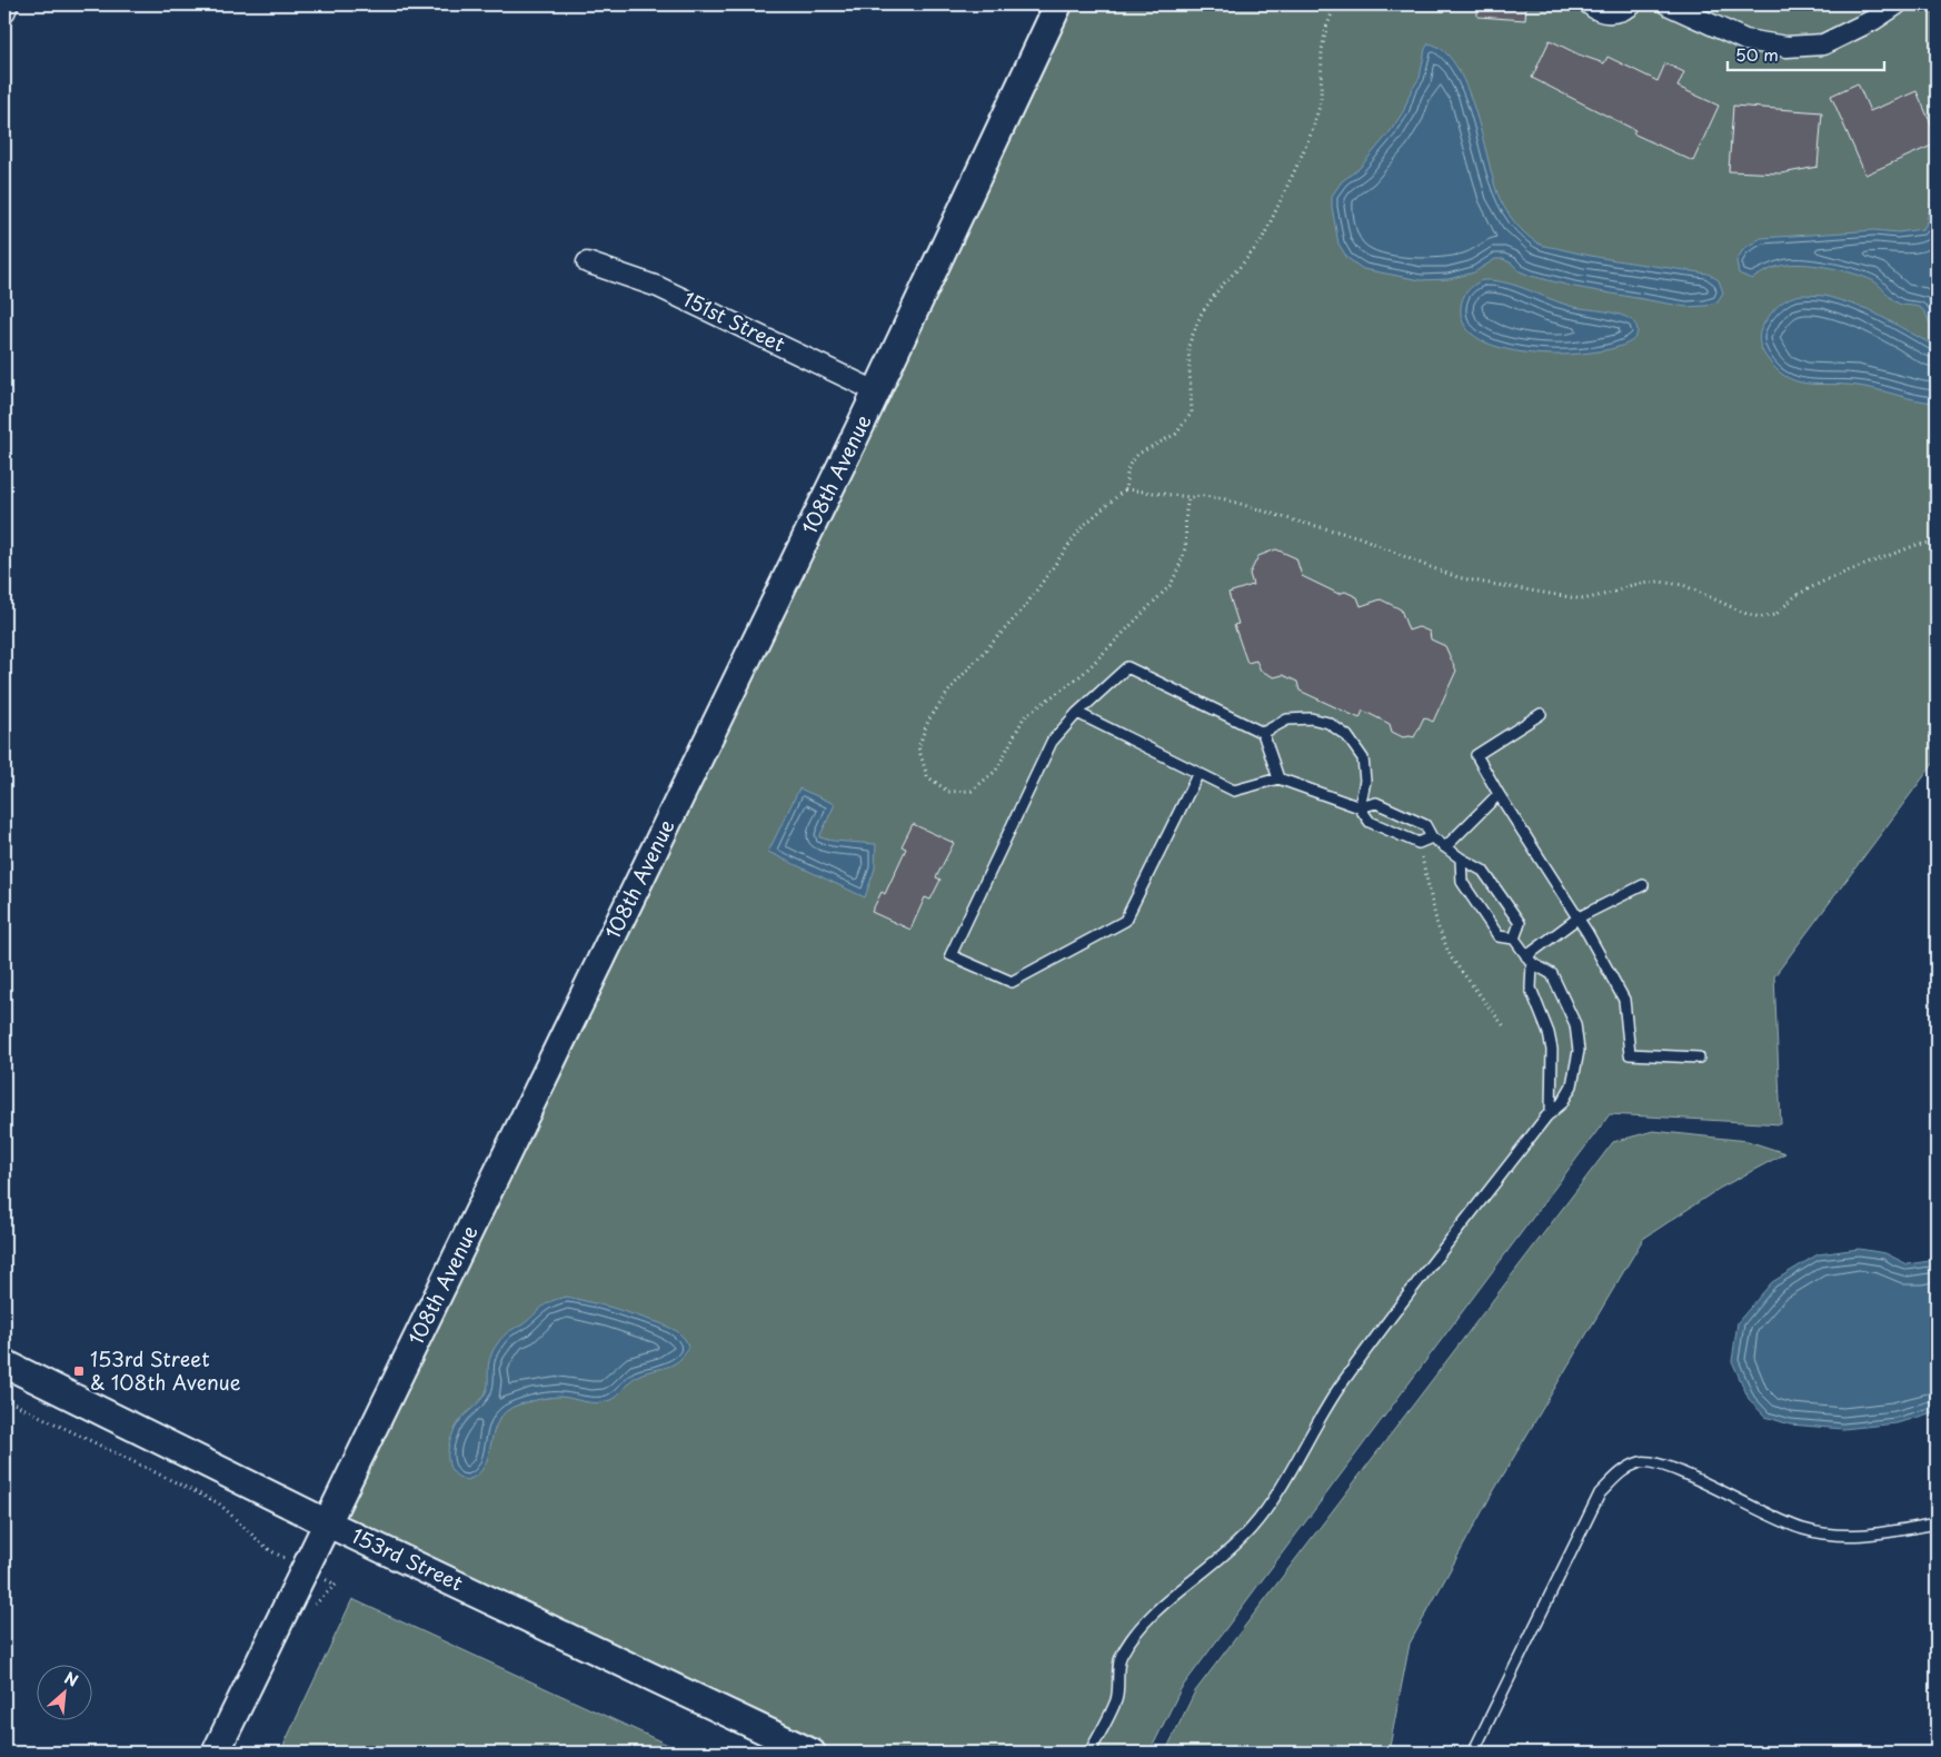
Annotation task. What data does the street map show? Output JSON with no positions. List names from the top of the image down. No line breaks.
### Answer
{"streets":{"street":["151st Street","108th Avenue","153rd Street"]},"crossings":[["151st Street","108th Avenue"],["108th Avenue","153rd Street"]],"places":{"transit":["153rd Street & 108th Avenue"]},"scale_bar":"50 m","north":"top right"}
